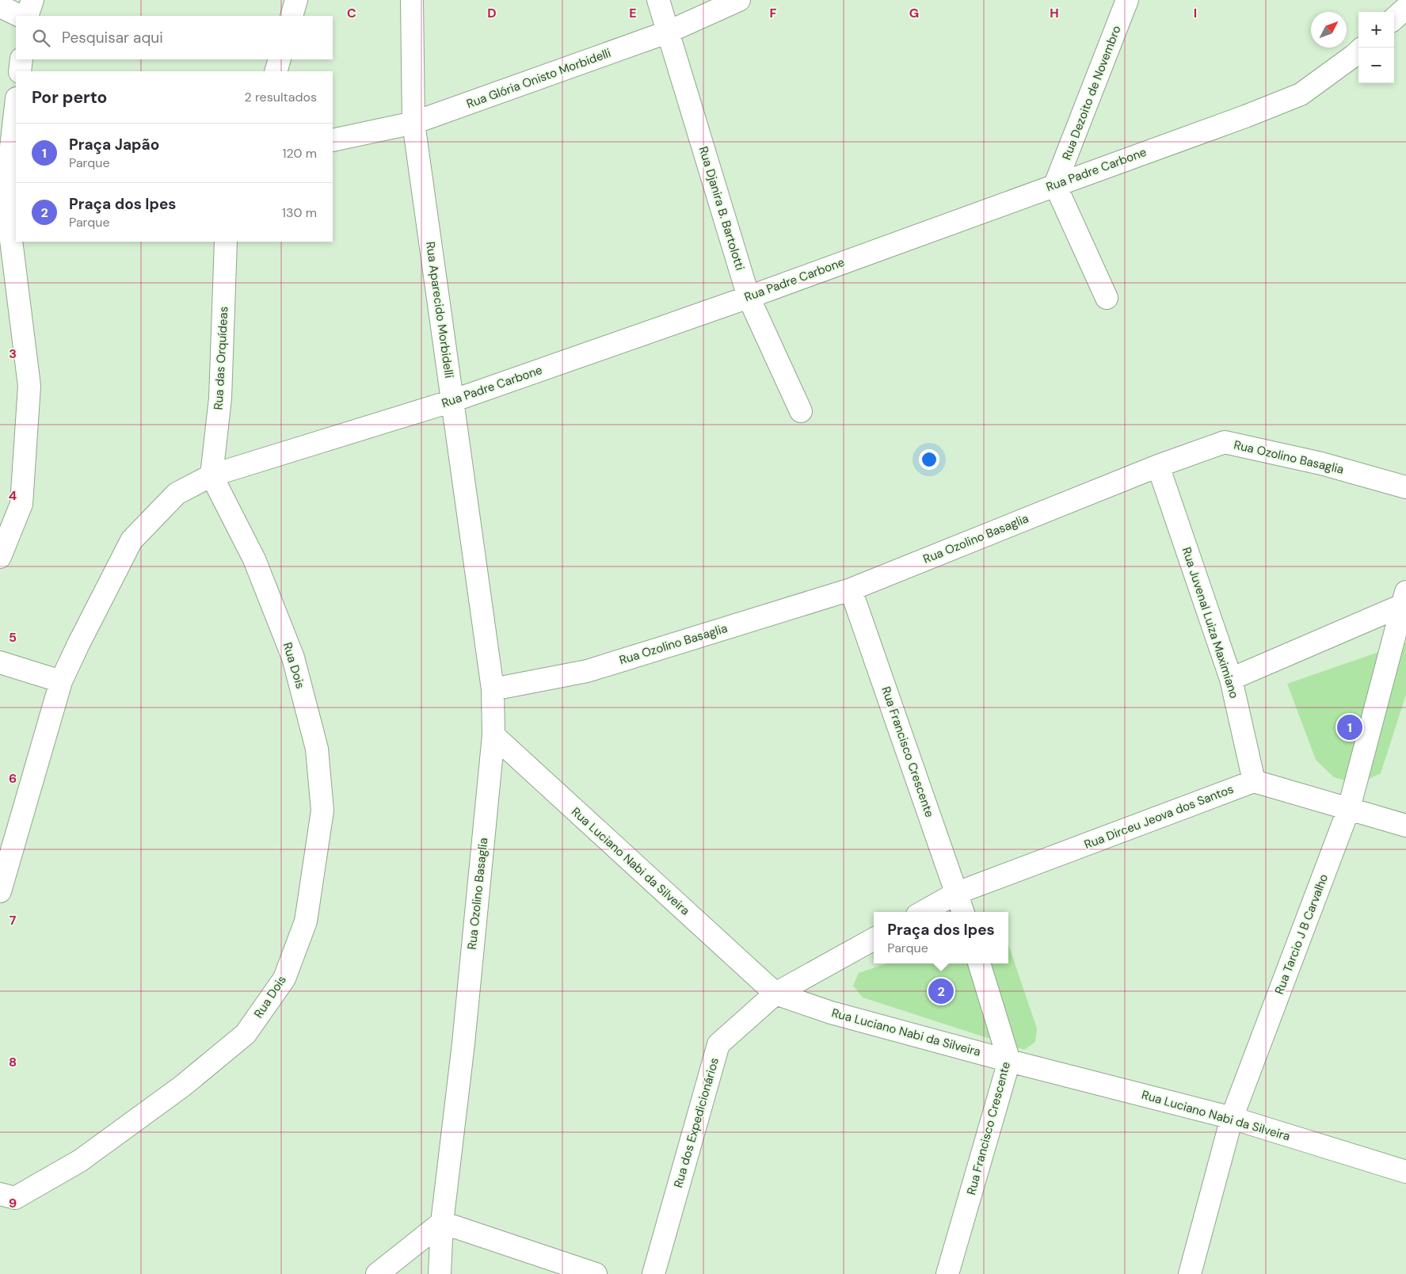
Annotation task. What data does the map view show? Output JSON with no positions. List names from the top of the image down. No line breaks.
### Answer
{"streets":{"street":["Rua Glória Onisto Morbidelli","Rua Dezoito de Novembro","Rua Padre Carbone","Rua Djanira B. Bartolotti","Rua Aparecido Morbidelli","Rua das Orquídeas","Rua Ozolino Basaglia","Rua Juvenal Luiza Maximiano","Rua Dois","Rua Francisco Crescente","Rua Dirceu Jeova dos Santos","Rua Luciano Nabi da Silveira","Rua Tarcio J B Carvalho","Rua dos Expedicionários"]},"crossings":[["Rua Glória Onisto Morbidelli","Rua Djanira B. Bartolotti"],["Rua Glória Onisto Morbidelli","Rua Aparecido Morbidelli"],["Rua Dezoito de Novembro","Rua Padre Carbone"],["Rua Padre Carbone","Rua Djanira B. Bartolotti"],["Rua Padre Carbone","Rua Aparecido Morbidelli"],["Rua Padre Carbone","Rua das Orquídeas"],["Rua Padre Carbone","Rua Dois"],["Rua Aparecido Morbidelli","Rua Ozolino Basaglia"],["Rua das Orquídeas","Rua Dois"],["Rua Ozolino Basaglia","Rua Juvenal Luiza Maximiano"],["Rua Ozolino Basaglia","Rua Francisco Crescente"],["Rua Ozolino Basaglia","Rua Luciano Nabi da Silveira"],["Rua Juvenal Luiza Maximiano","Rua Dirceu Jeova dos Santos"],["Rua Francisco Crescente","Rua Dirceu Jeova dos Santos"],["Rua Francisco Crescente","Rua Luciano Nabi da Silveira"],["Rua Luciano Nabi da Silveira","Rua Tarcio J B Carvalho"],["Rua Luciano Nabi da Silveira","Rua dos Expedicionários"]],"north":"top right","page":{"map_buttons":["+","−"],"search":"Pesquisar aqui","heading":["Por perto","2 resultados"],"list":[{"mark":"1","name":"Praça Japão","note":"Parque","value":"120 m"},{"mark":"2","name":"Praça dos Ipes","note":"Parque","value":"130 m"}],"pins":["1","2"],"popup":["Praça dos Ipes","Parque"]},"grid":{"columns":["C","D","E","F","G","H","I"],"rows":["3","4","5","6","7","8","9"]}}
